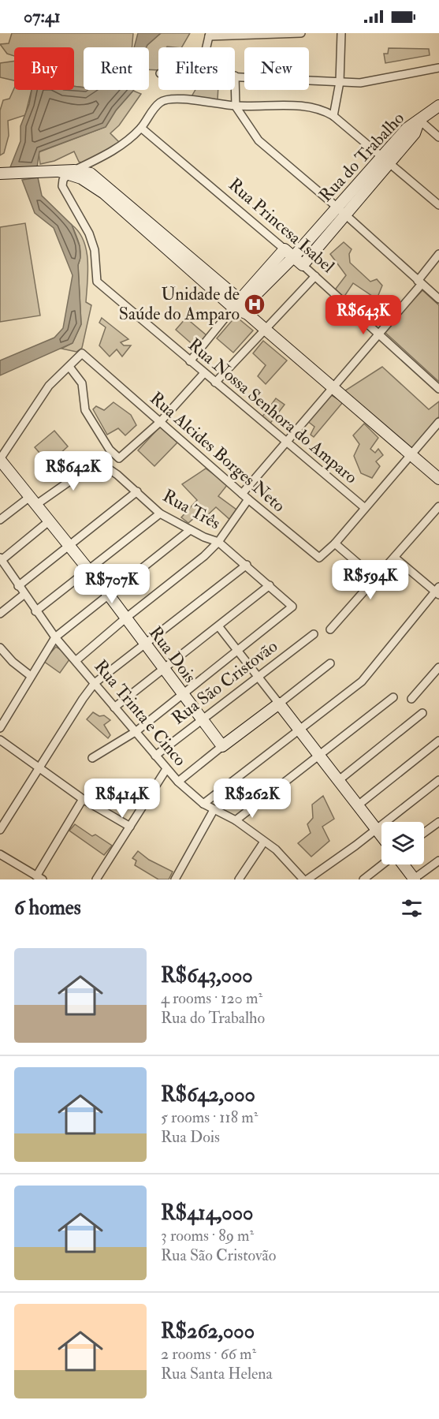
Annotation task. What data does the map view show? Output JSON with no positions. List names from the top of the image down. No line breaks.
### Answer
{"streets":{"main road":["Rua do Trabalho","Rua Princesa Isabel","Rua Dois"],"street":["Rua Nossa Senhora do Amparo","Rua Alcides Borges Neto","Rua Três","Rua São Cristovão","Rua Trinta e Cinco"]},"crossings":[["Rua do Trabalho","Rua Princesa Isabel"],["Rua Três","Rua Dois"],["Rua Dois","Rua São Cristovão"],["Rua São Cristovão","Rua Trinta e Cinco"]],"places":{"hospital":["Unidade de Saúde do Amparo"]},"page":{"status":"07:41","chip":["Buy","Rent","Filters","New"],"price":["R$643K","R$642K","R$594K","R$707K","R$414K","R$262K"],"heading":"6 homes","list":[{"name":"R$643,000","note":"4 rooms · 120 m² · Rua do Trabalho"},{"name":"R$642,000","note":"5 rooms · 118 m² · Rua Dois"},{"name":"R$414,000","note":"3 rooms · 89 m² · Rua São Cristovão"},{"name":"R$262,000","note":"2 rooms · 66 m² · Rua Santa Helena"}]}}
